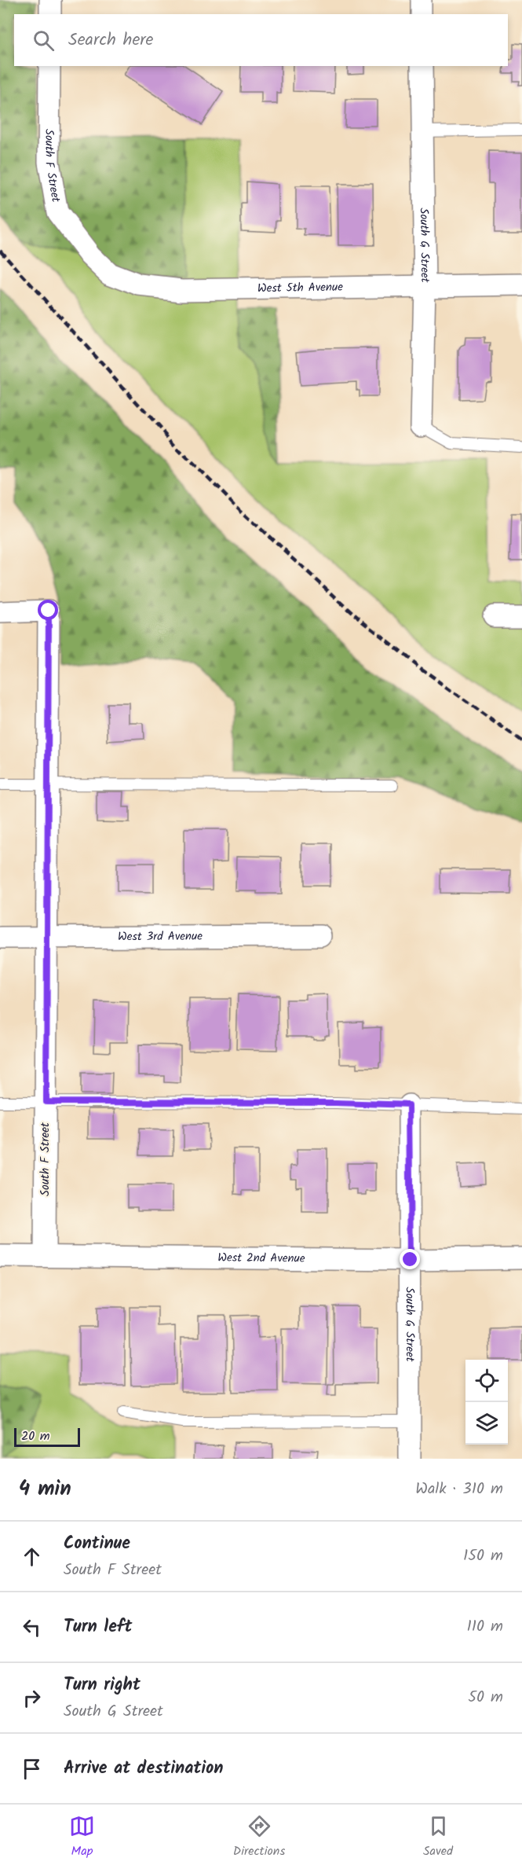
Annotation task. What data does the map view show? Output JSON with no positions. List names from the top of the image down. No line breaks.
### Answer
{"streets":{"street":["South F Street","South G Street","West 5th Avenue","West 3rd Avenue","West 2nd Avenue"]},"crossings":[["South F Street","West 5th Avenue"],["South F Street","West 3rd Avenue"],["South F Street","West 2nd Avenue"],["South G Street","West 5th Avenue"],["South G Street","West 2nd Avenue"]],"scale_bar":"20 m","page":{"search":"Search here","scale":"20 m","heading":["4 min","Walk · 310 m"],"list":[["Continue","South F Street","150 m"],["Turn left","110 m"],["Turn right","South G Street","50 m"],"Arrive at destination"],"nav":["Map","Directions","Saved"]}}
